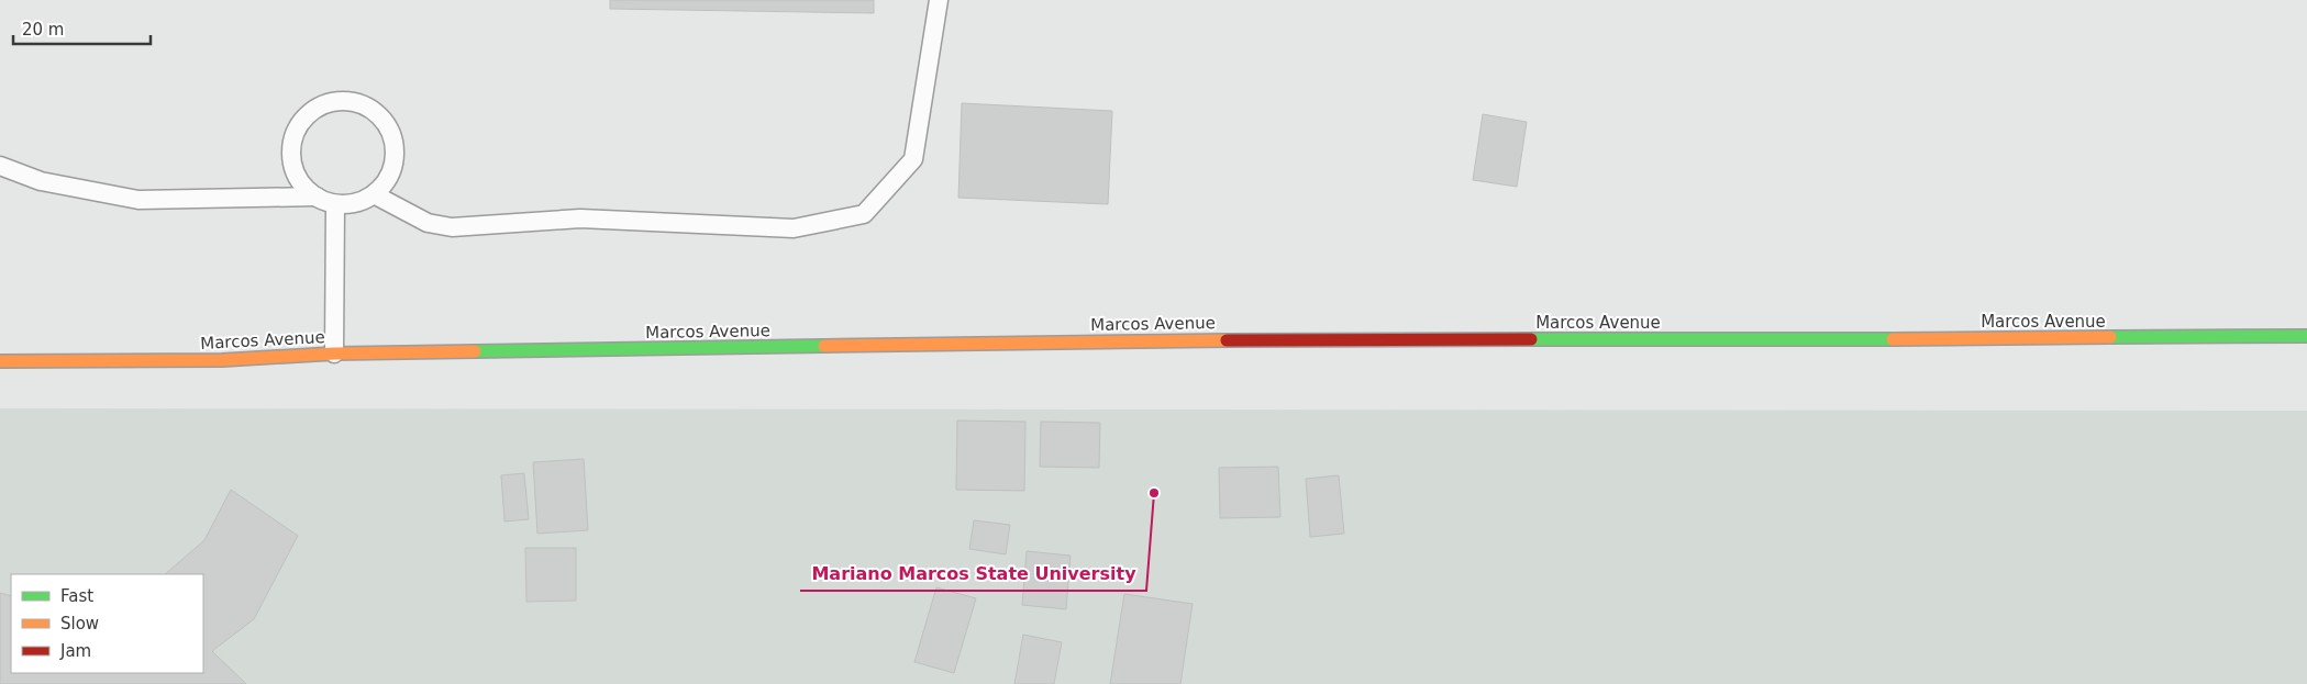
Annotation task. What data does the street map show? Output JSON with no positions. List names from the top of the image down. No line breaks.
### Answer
{"streets":{"main road":["Marcos Avenue"]},"places":["Mariano Marcos State University"],"legend":["Fast","Slow","Jam"],"scale_bar":"20 m"}
